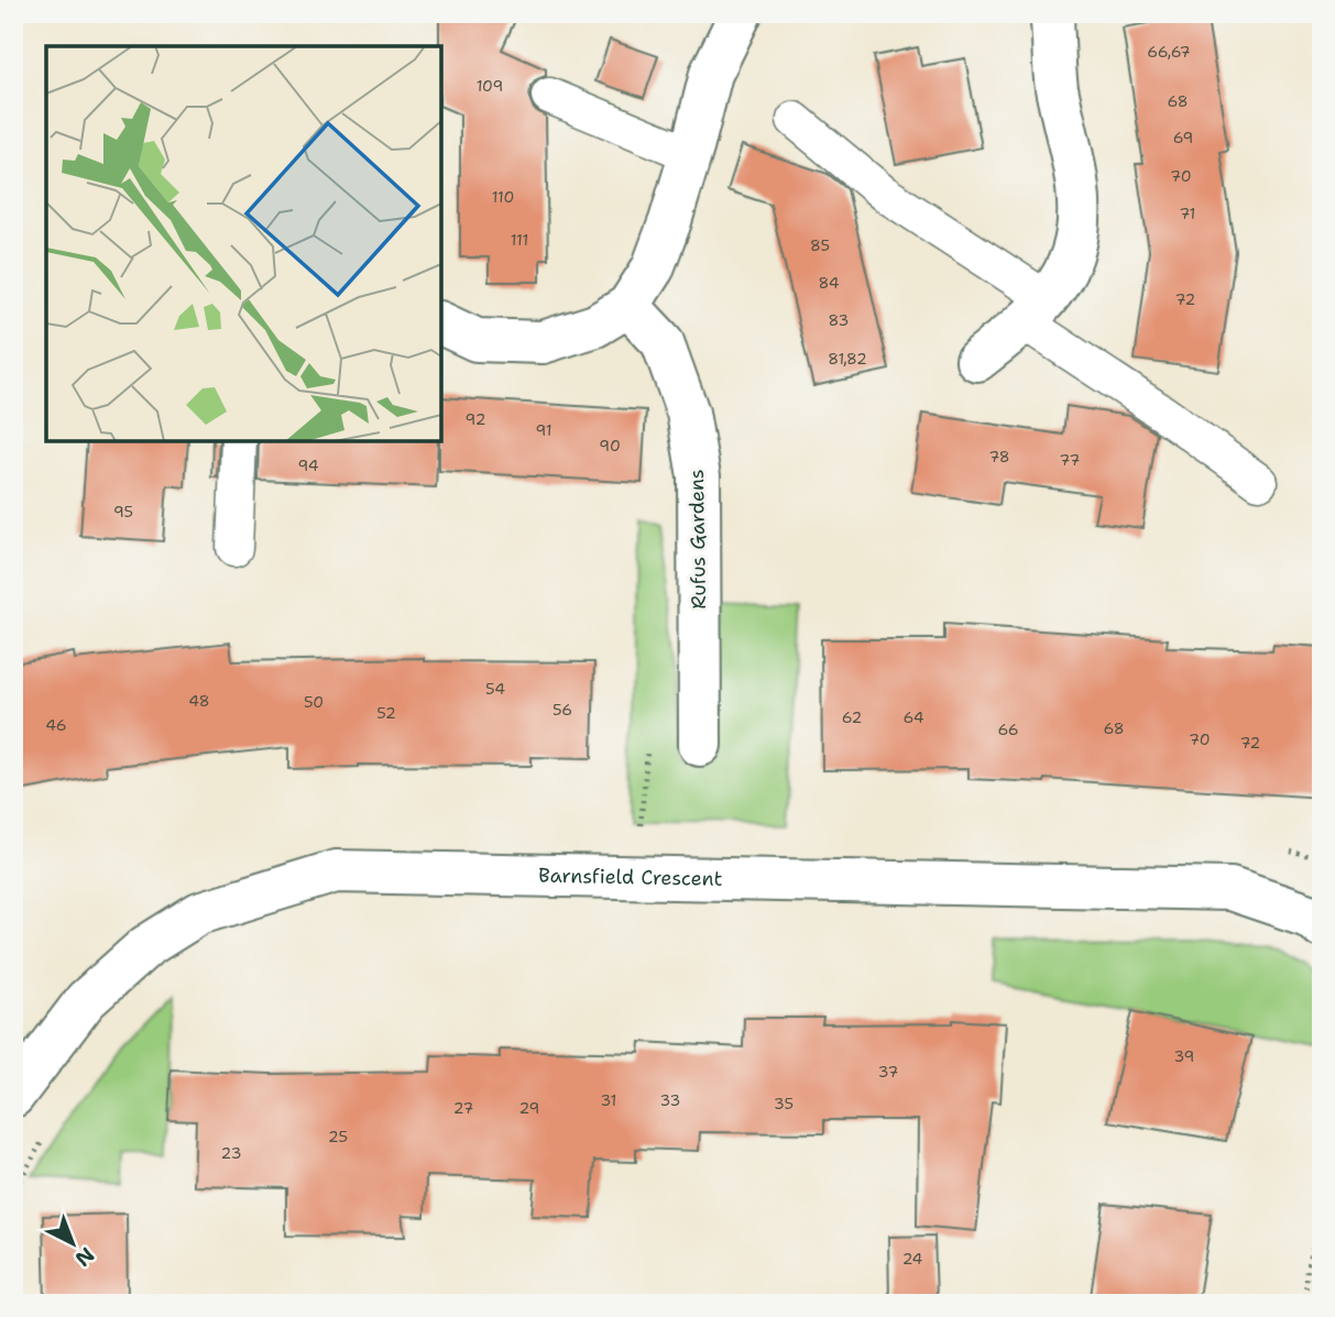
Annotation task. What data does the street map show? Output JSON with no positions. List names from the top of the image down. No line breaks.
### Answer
{"streets":{"street":["Rufus Gardens","Barnsfield Crescent"]},"house_numbers":["66,67","109","68","69","70","110","71","111","85","84","72","83","81,82","92","91","90","78","77","94","95","54","48","50","56","52","62","64","46","68","66","70","72","39","37","31","33","35","27","29","25","23","24"],"north":"bottom right"}
